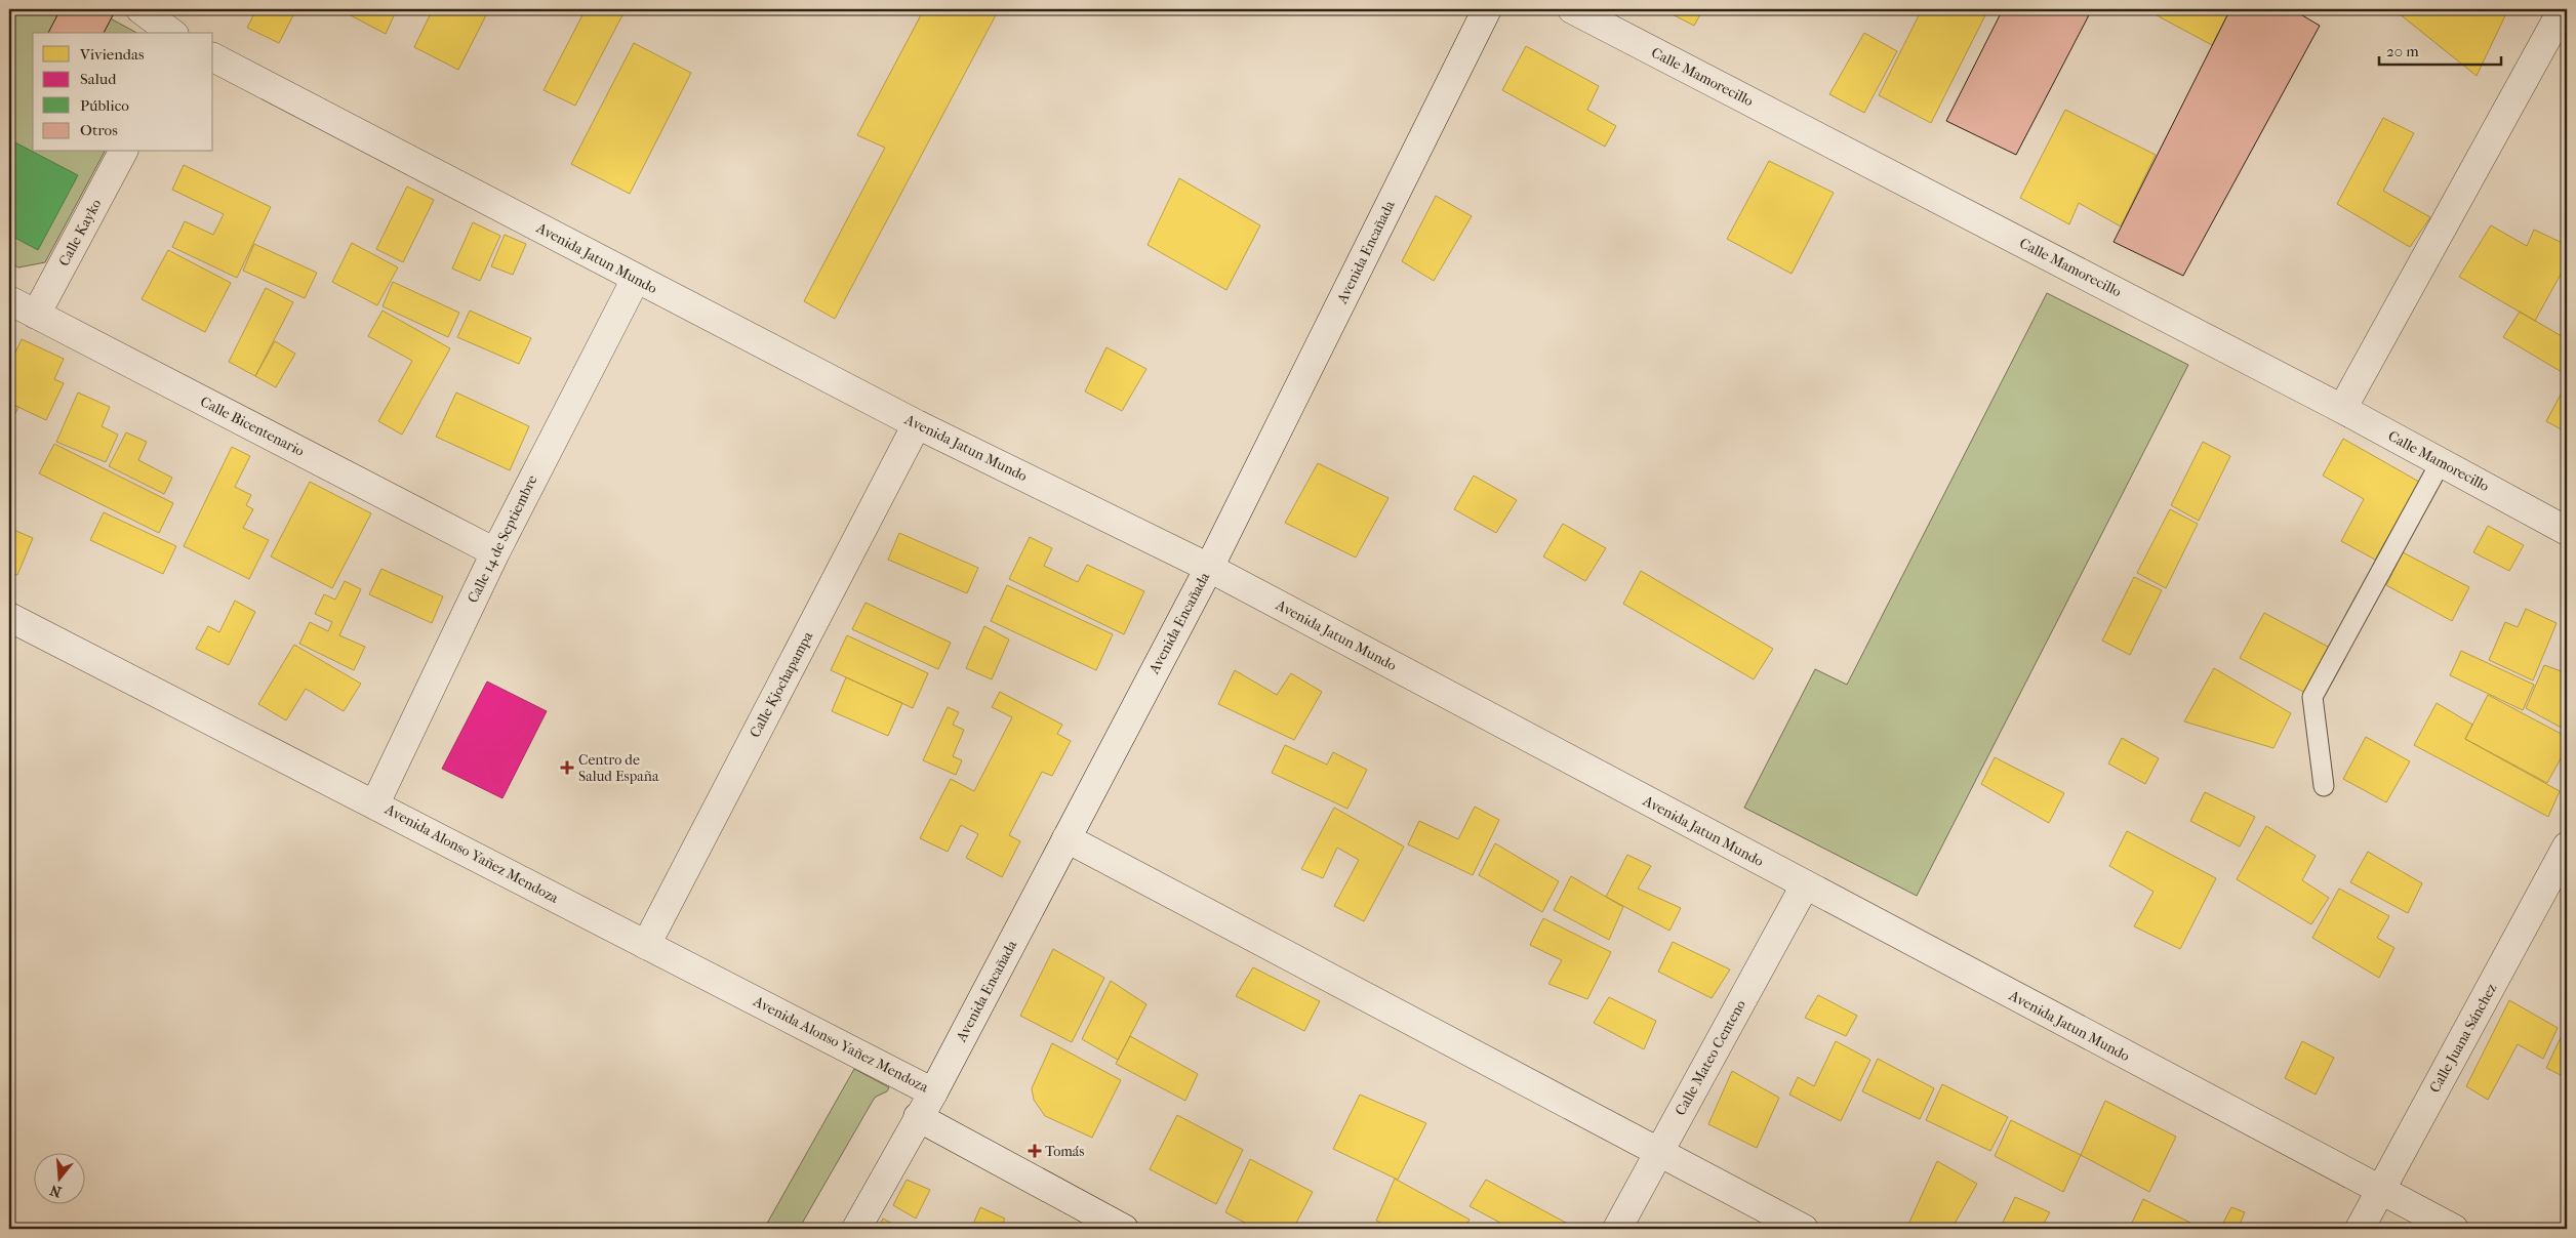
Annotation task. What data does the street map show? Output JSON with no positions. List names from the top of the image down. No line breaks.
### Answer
{"streets":{"street":["Calle Mamorecillo","Calle Kayko","Avenida Encañada","Avenida Jatun Mundo","Calle Bicentenario","Calle 14 de Septiembre","Calle Kjochapampa","Avenida Alonso Yañez Mendoza","Calle Juana Sánchez","Calle Mateo Centeno"]},"crossings":[["Calle Kayko","Calle Bicentenario"],["Avenida Encañada","Avenida Jatun Mundo"],["Avenida Encañada","Avenida Alonso Yañez Mendoza"],["Avenida Jatun Mundo","Calle 14 de Septiembre"],["Avenida Jatun Mundo","Calle Kjochapampa"],["Avenida Jatun Mundo","Calle Juana Sánchez"],["Avenida Jatun Mundo","Calle Mateo Centeno"],["Calle Bicentenario","Calle 14 de Septiembre"],["Calle 14 de Septiembre","Avenida Alonso Yañez Mendoza"],["Calle Kjochapampa","Avenida Alonso Yañez Mendoza"]],"places":{"health":["Centro de Salud España","Tomás"]},"legend":["Viviendas","Salud","Público","Otros"],"scale_bar":"20 m","north":"bottom"}
